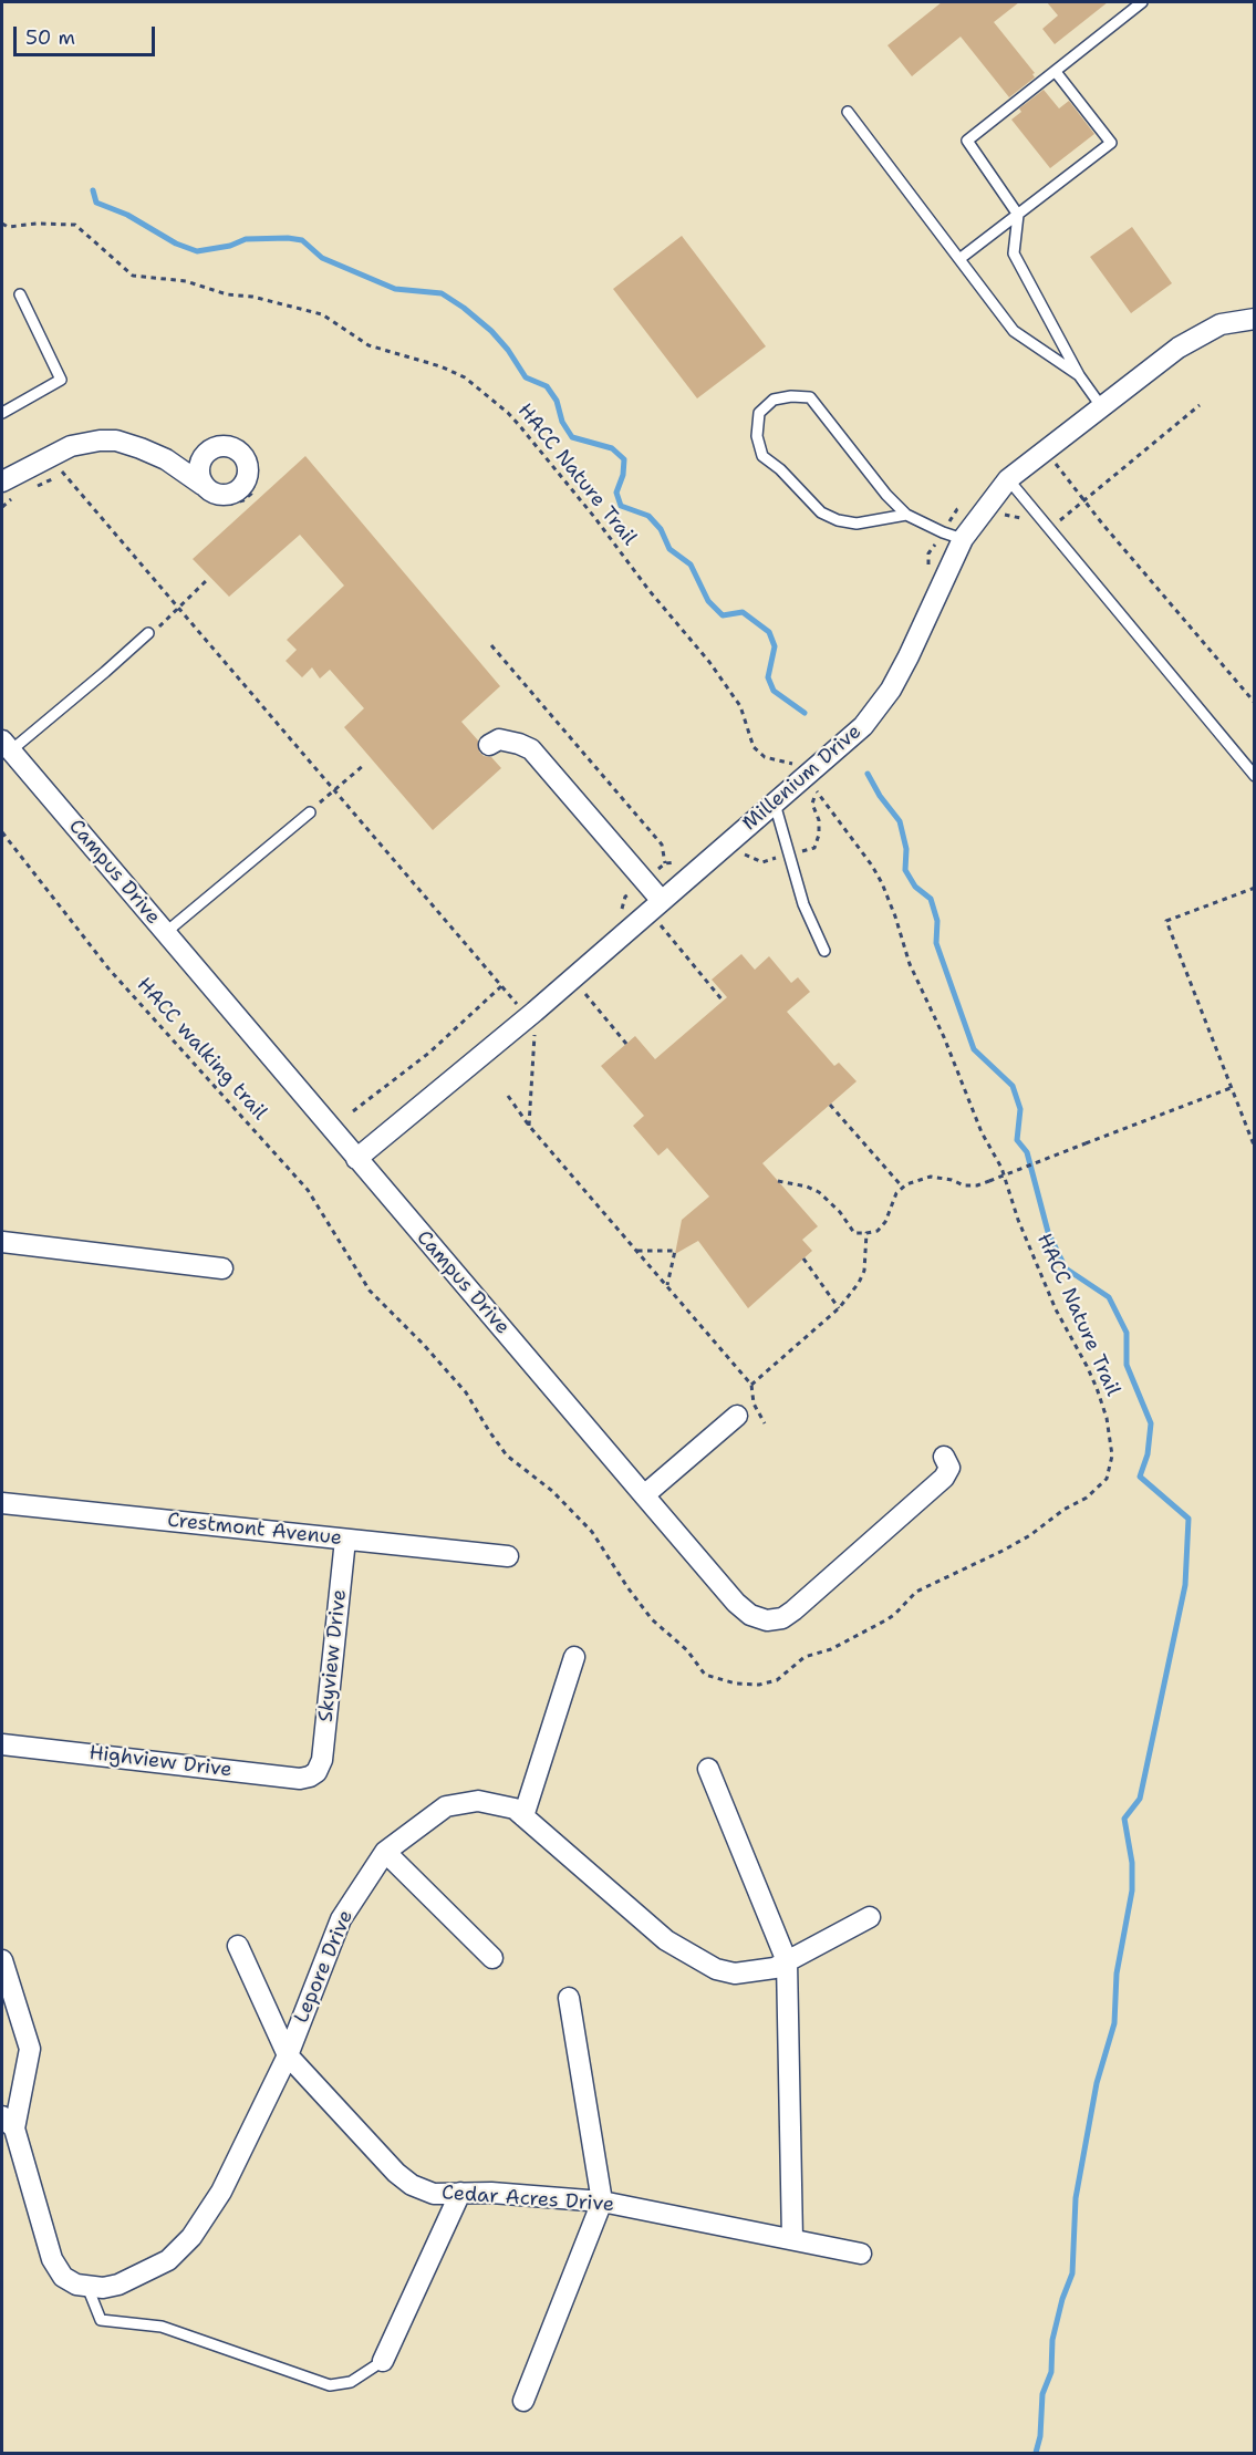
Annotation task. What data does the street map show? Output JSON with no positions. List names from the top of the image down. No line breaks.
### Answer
{"streets":{"street":["Millenium Drive","Campus Drive","Crestmont Avenue","Skyview Drive","Highview Drive","Lepore Drive","Cedar Acres Drive"],"path":["HACC Nature Trail","HACC walking trail"]},"crossings":[["HACC Nature Trail","HACC walking trail"],["Millenium Drive","Campus Drive"],["Crestmont Avenue","Skyview Drive"],["Skyview Drive","Highview Drive"],["Lepore Drive","Cedar Acres Drive"]],"scale_bar":"50 m"}
